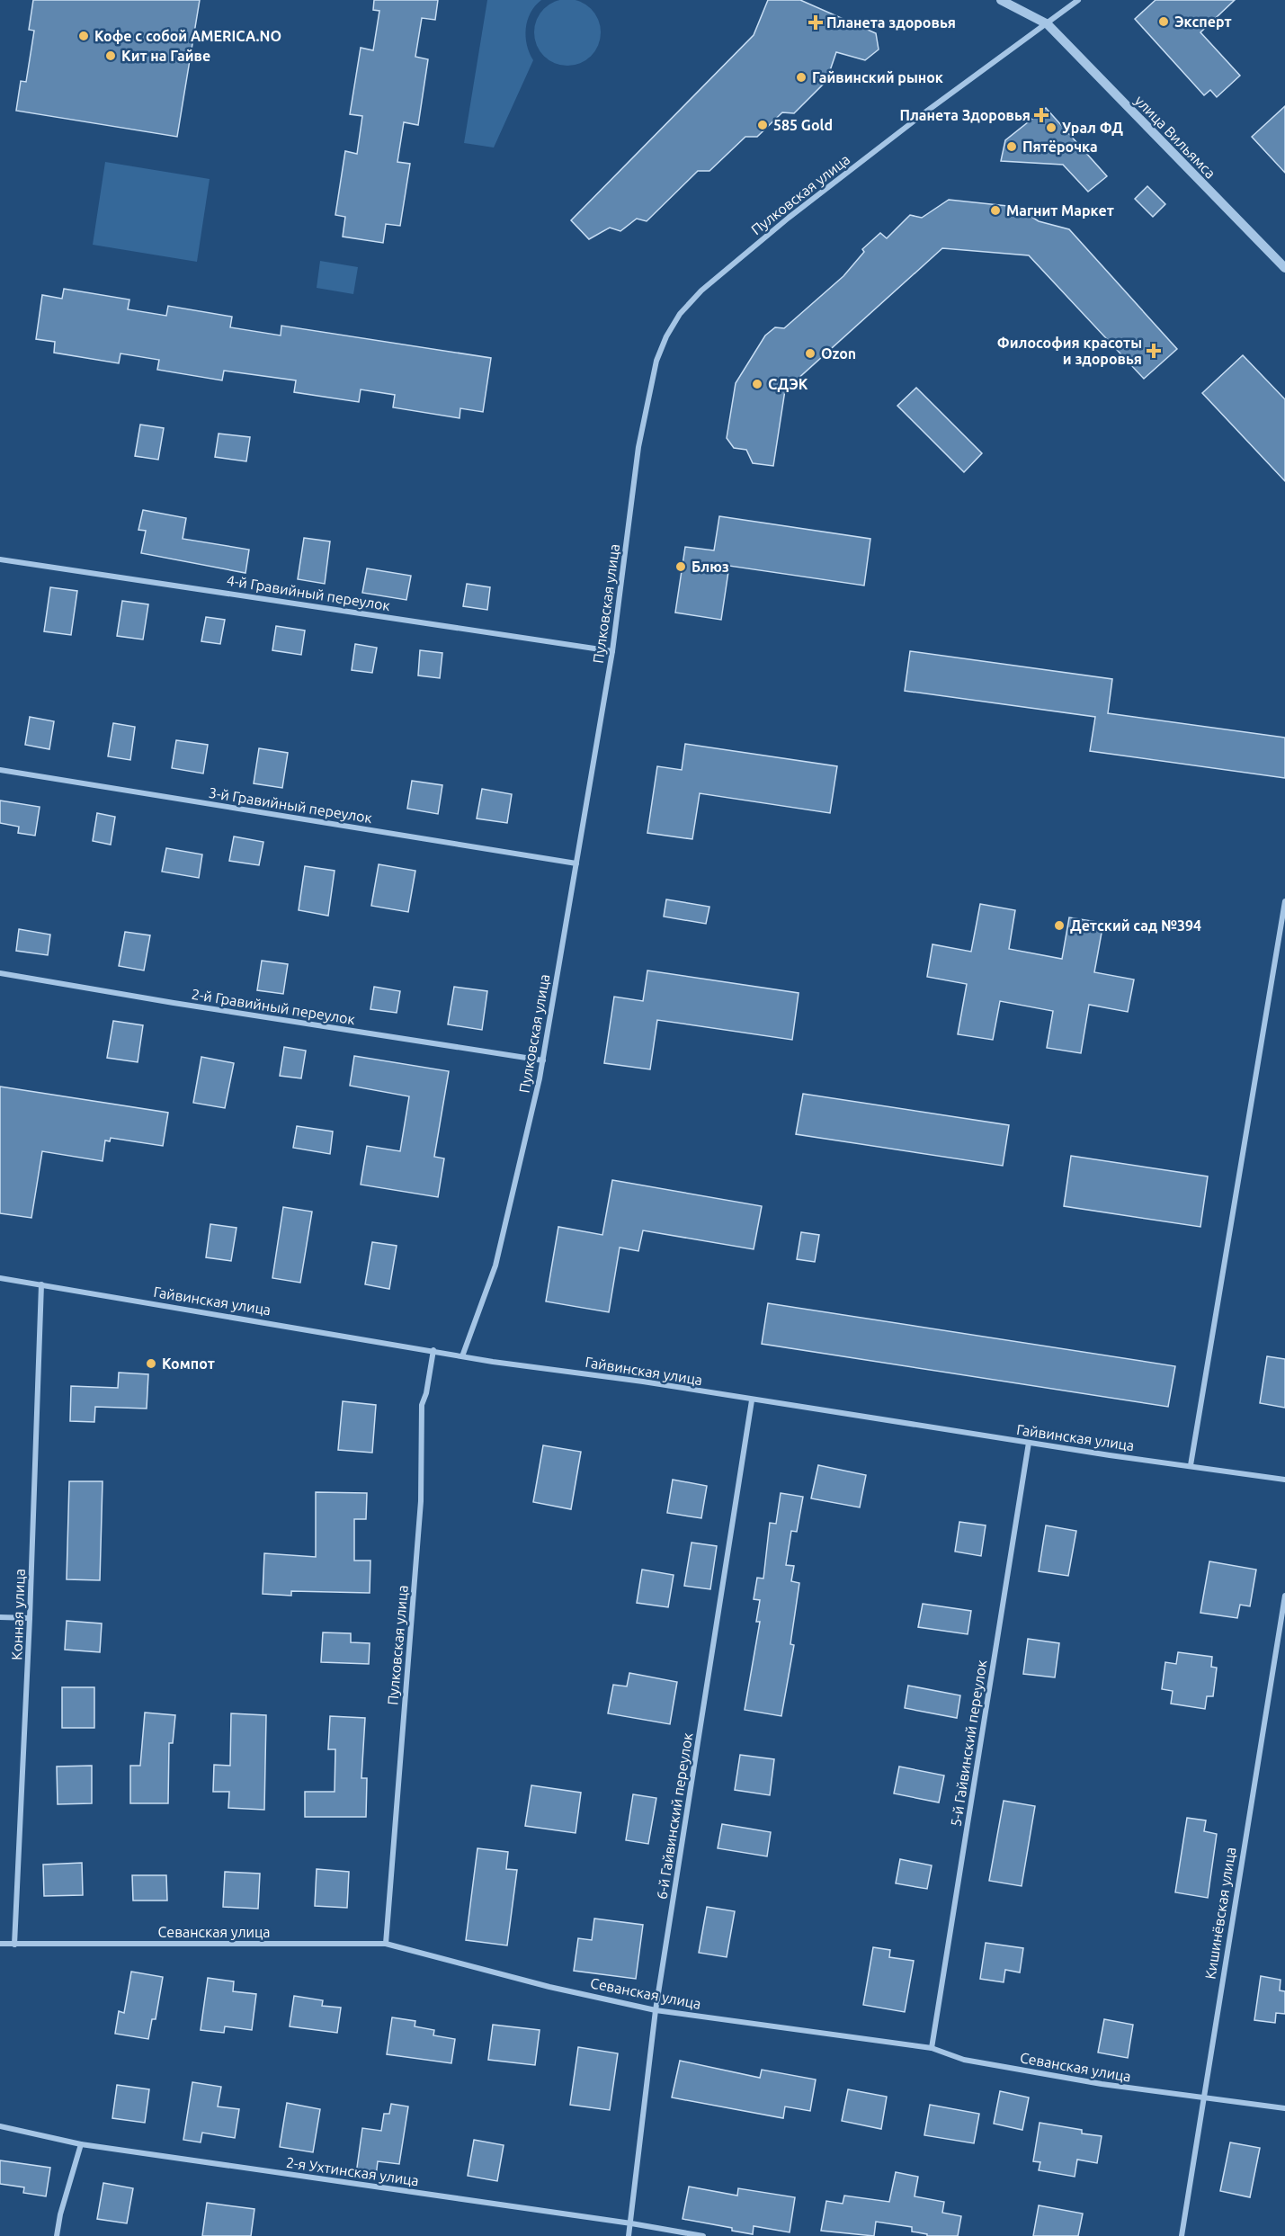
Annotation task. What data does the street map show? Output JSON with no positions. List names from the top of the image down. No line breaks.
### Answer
{"streets":{"street":["улица Вильямса","Пулковская улица","4-й Гравийный переулок","3-й Гравийный переулок","2-й Гравийный переулок","Гайвинская улица","Конная улица","5-й Гайвинский переулок","6-й Гайвинский переулок","Кишинёвская улица","Севанская улица","2-я Ухтинская улица"]},"crossings":[["улица Вильямса","Пулковская улица"],["Пулковская улица","4-й Гравийный переулок"],["Пулковская улица","3-й Гравийный переулок"],["Пулковская улица","2-й Гравийный переулок"],["Пулковская улица","Гайвинская улица"],["Пулковская улица","Севанская улица"],["Гайвинская улица","Конная улица"],["Гайвинская улица","5-й Гайвинский переулок"],["Гайвинская улица","6-й Гайвинский переулок"],["Конная улица","Севанская улица"],["5-й Гайвинский переулок","Севанская улица"],["6-й Гайвинский переулок","Севанская улица"],["6-й Гайвинский переулок","2-я Ухтинская улица"],["Кишинёвская улица","Севанская улица"]],"places":{"other":["Эксперт","Кофе с собой AMERICA.NO","Кит на Гайве","Гайвинский рынок","585 Gold","Урал ФД","Пятёрочка","Магнит Маркет","Ozon","СДЭК","Блюз","Детский сад №394","Компот"],"health":["Планета здоровья","Планета Здоровья","Философия красоты и здоровья"]}}
